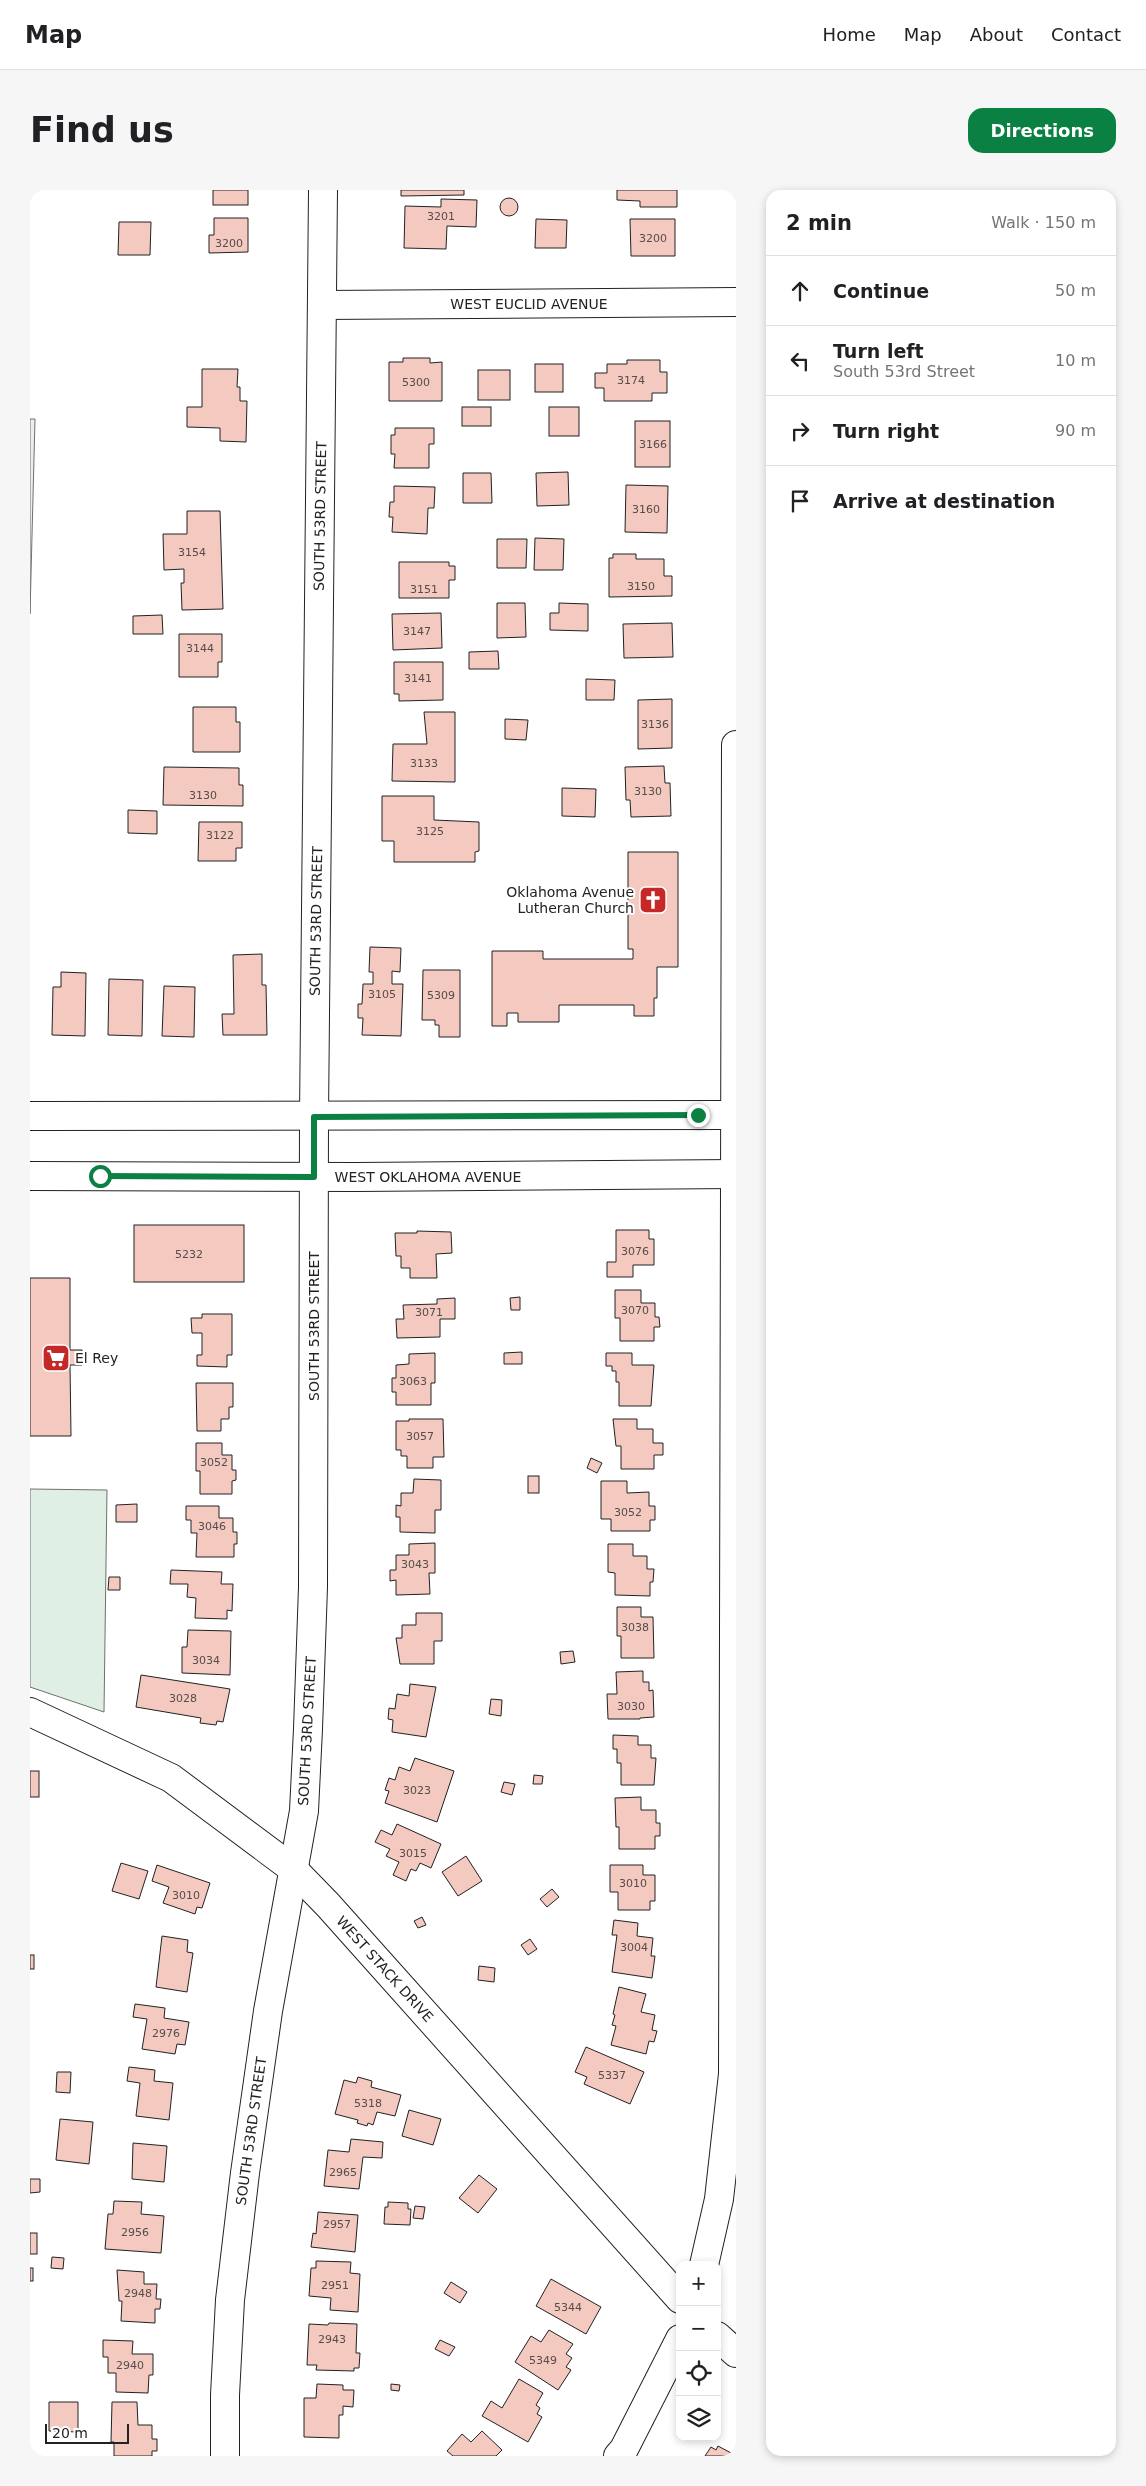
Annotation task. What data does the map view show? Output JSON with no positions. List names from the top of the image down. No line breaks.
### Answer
{"streets":{"street":["WEST EUCLID AVENUE","SOUTH 53RD STREET","WEST OKLAHOMA AVENUE","WEST STACK DRIVE"]},"crossings":[["WEST EUCLID AVENUE","SOUTH 53RD STREET"],["SOUTH 53RD STREET","WEST OKLAHOMA AVENUE"],["SOUTH 53RD STREET","WEST STACK DRIVE"]],"places":{"church":["Oklahoma Avenue Lutheran Church"],"supermarket":["El Rey"]},"house_numbers":["3201","3200","3200","3174","5300","3166","3160","3154","3150","3151","3147","3144","3141","3136","3133","3130","3130","3125","3122","3105","5309","3076","5232","3070","3071","3063","3057","3052","3052","3046","3043","3038","3034","3028","3030","3023","3015","3010","3010","3004","2976","5337","5318","2965","2957","2956","2951","2948","5344","2943","5349","2940"],"scale_bar":"20 m","page":{"header":"Map","nav":["Home","Map","About","Contact"],"buttons":"Directions","title":"Find us","heading":["2 min","Walk · 150 m"],"list":[["Continue","50 m"],["Turn left","South 53rd Street","10 m"],["Turn right","90 m"],"Arrive at destination"],"map_buttons":["+","−"],"scale":"20 m"}}
